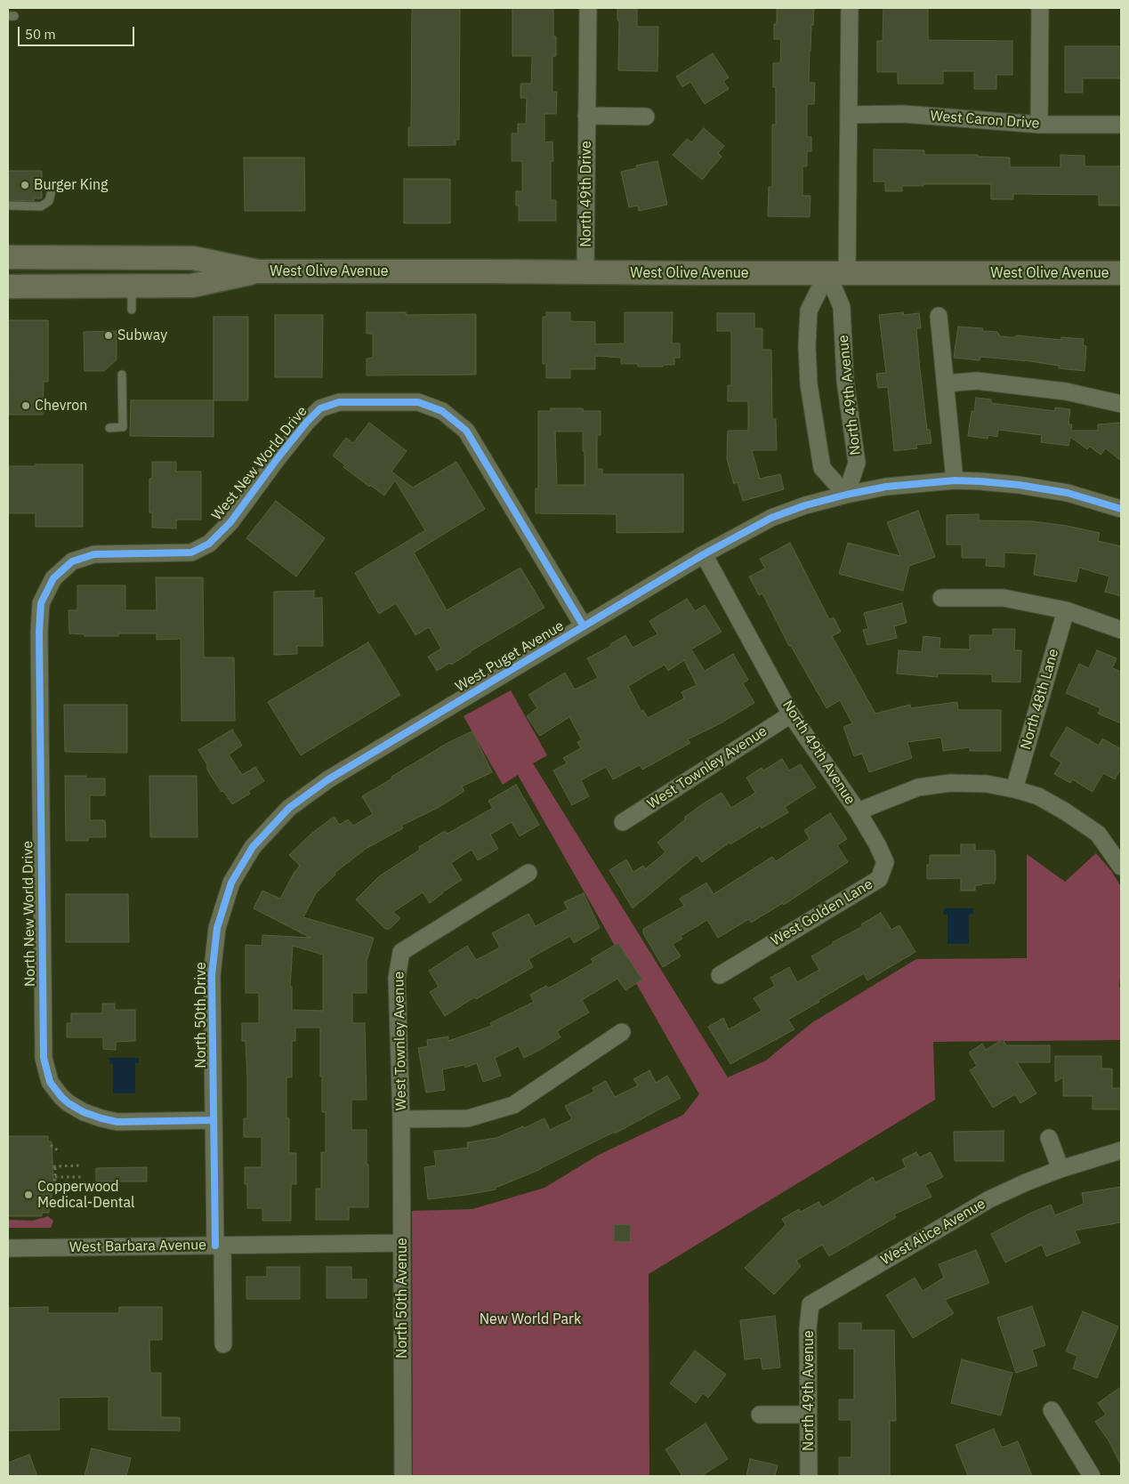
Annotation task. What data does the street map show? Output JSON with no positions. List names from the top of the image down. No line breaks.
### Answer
{"streets":{"main road":["West Olive Avenue"],"street":["West Caron Drive","North 49th Drive","North 49th Avenue","West New World Drive","West Puget Avenue","North 48th Lane","West Townley Avenue","West Golden Lane","North New World Drive","North 50th Drive","West Alice Avenue","West Barbara Avenue","North 50th Avenue"]},"crossings":[["West Caron Drive","North 49th Avenue"],["North 49th Drive","West Olive Avenue"],["West Olive Avenue","North 49th Avenue"],["North 49th Avenue","West Puget Avenue"],["North 49th Avenue","West Townley Avenue"],["North 49th Avenue","West Golden Lane"],["North 49th Avenue","West Alice Avenue"],["West New World Drive","West Puget Avenue"],["West New World Drive","North New World Drive"],["West Puget Avenue","North 50th Drive"],["West Townley Avenue","North 50th Avenue"],["North New World Drive","North 50th Drive"],["North 50th Drive","West Barbara Avenue"],["West Barbara Avenue","North 50th Avenue"]],"parks":["New World Park"],"places":["Burger King","Subway","Chevron","Copperwood Medical-Dental"],"scale_bar":"50 m"}
